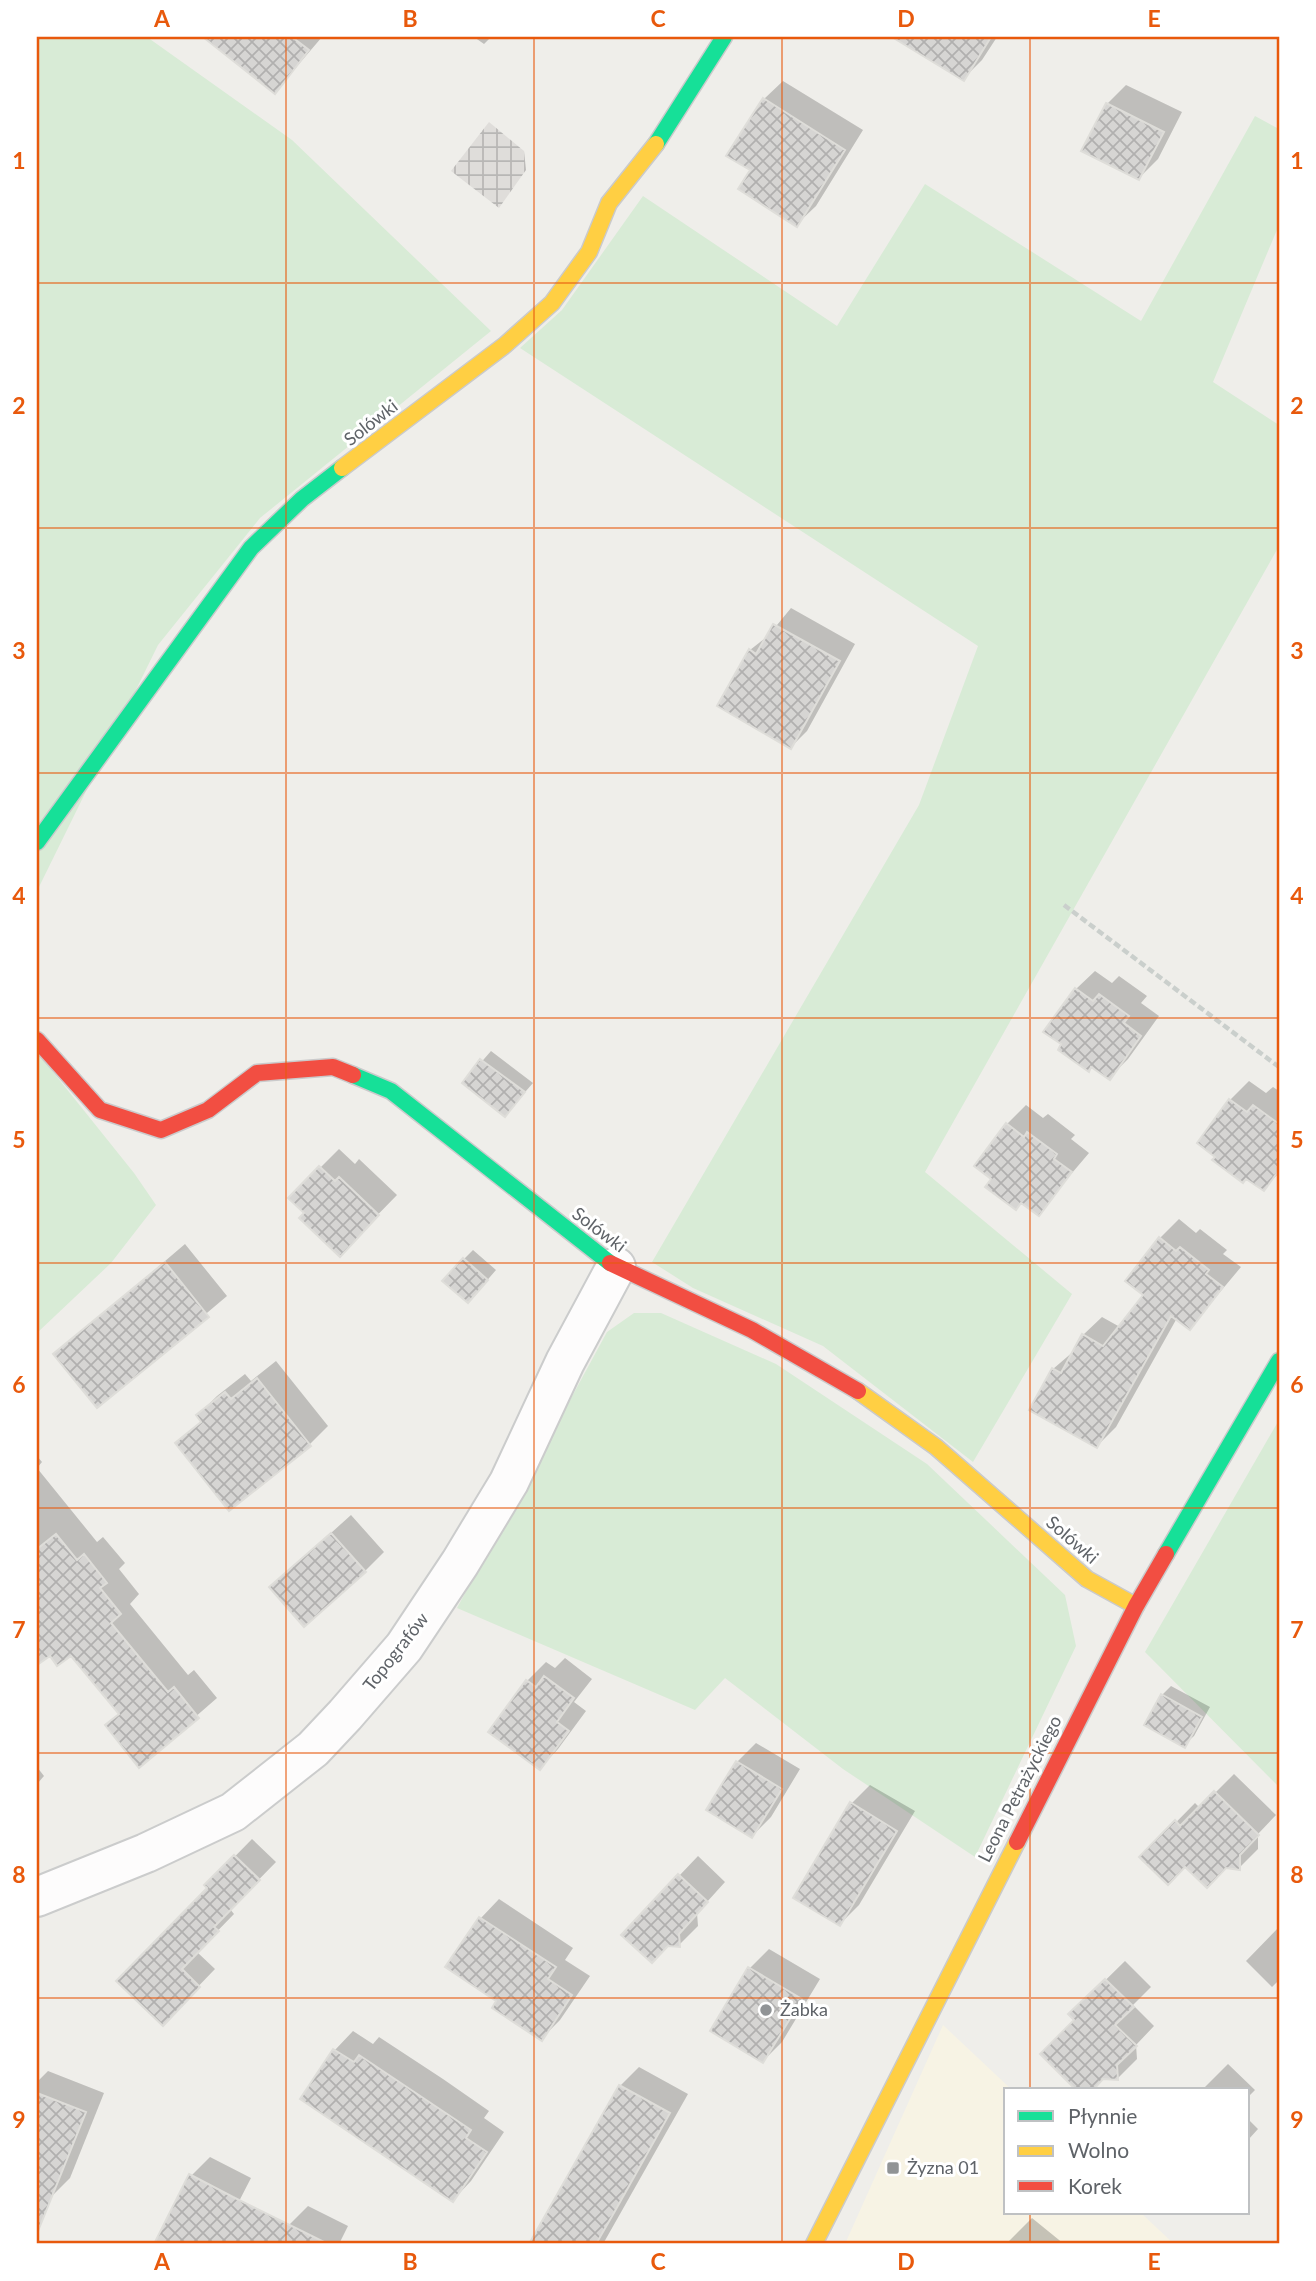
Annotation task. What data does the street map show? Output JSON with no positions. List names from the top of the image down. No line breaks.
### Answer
{"streets":{"street":["Solówki","Topografów","Leona Petrażyckiego"]},"crossings":[["Solówki","Topografów"],["Solówki","Leona Petrażyckiego"]],"places":{"other":["Żabka"],"transit":["Żyzna 01"]},"legend":["Płynnie","Wolno","Korek"],"grid":{"columns":["A","B","C","D","E"],"rows":["1","2","3","4","5","6","7","8","9"]}}
